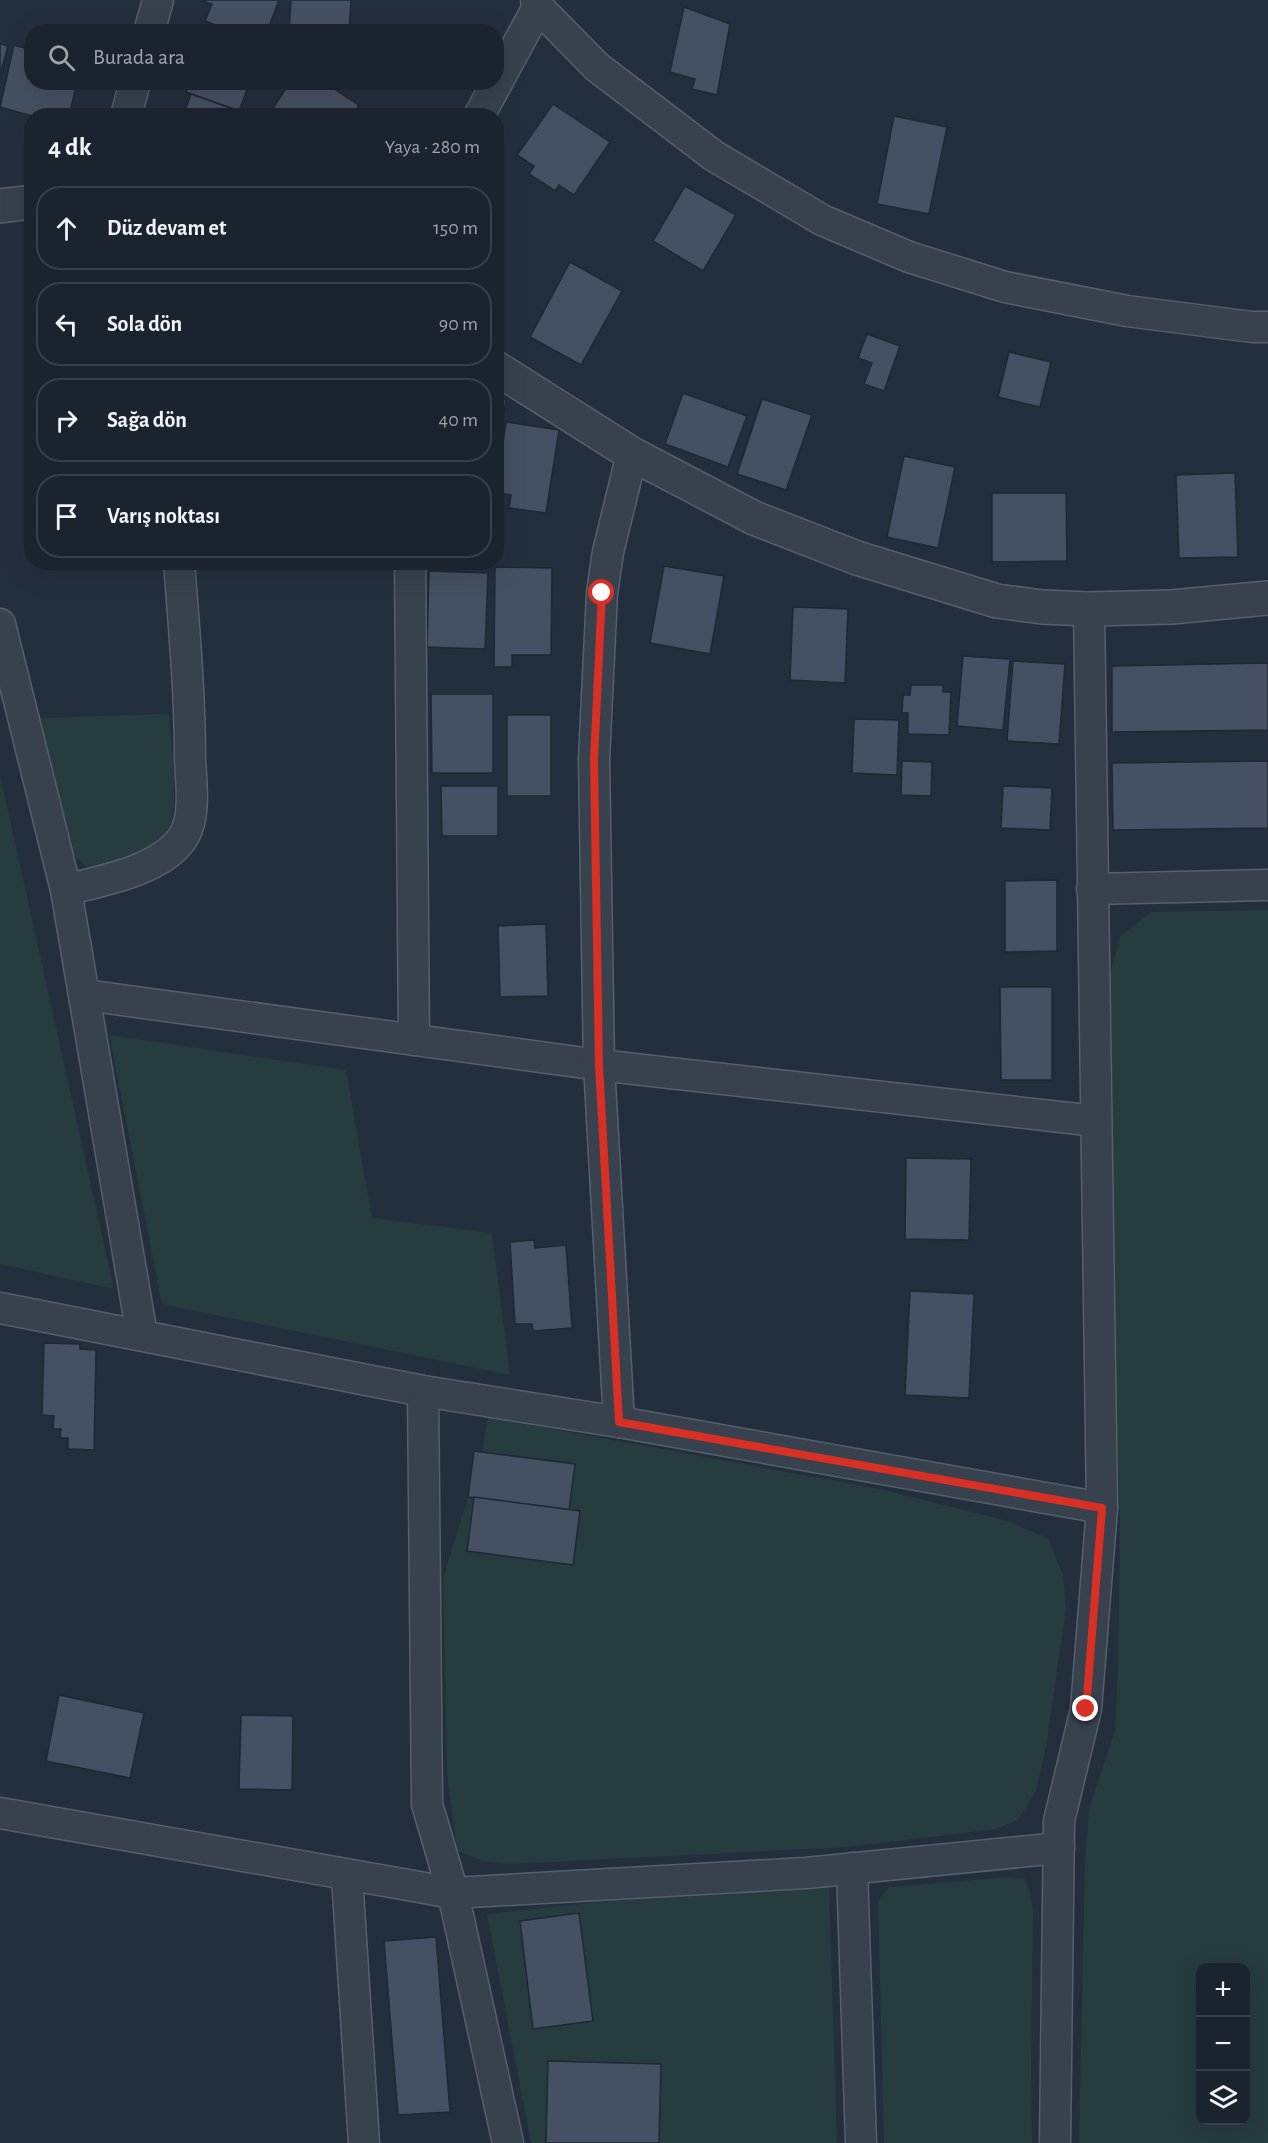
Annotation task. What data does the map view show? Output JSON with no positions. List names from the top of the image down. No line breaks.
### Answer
{"page":{"search":"Burada ara","heading":["4 dk","Yaya · 280 m"],"list":[["Düz devam et","150 m"],["Sola dön","90 m"],["Sağa dön","40 m"],"Varış noktası"],"map_buttons":["+","−"]}}
